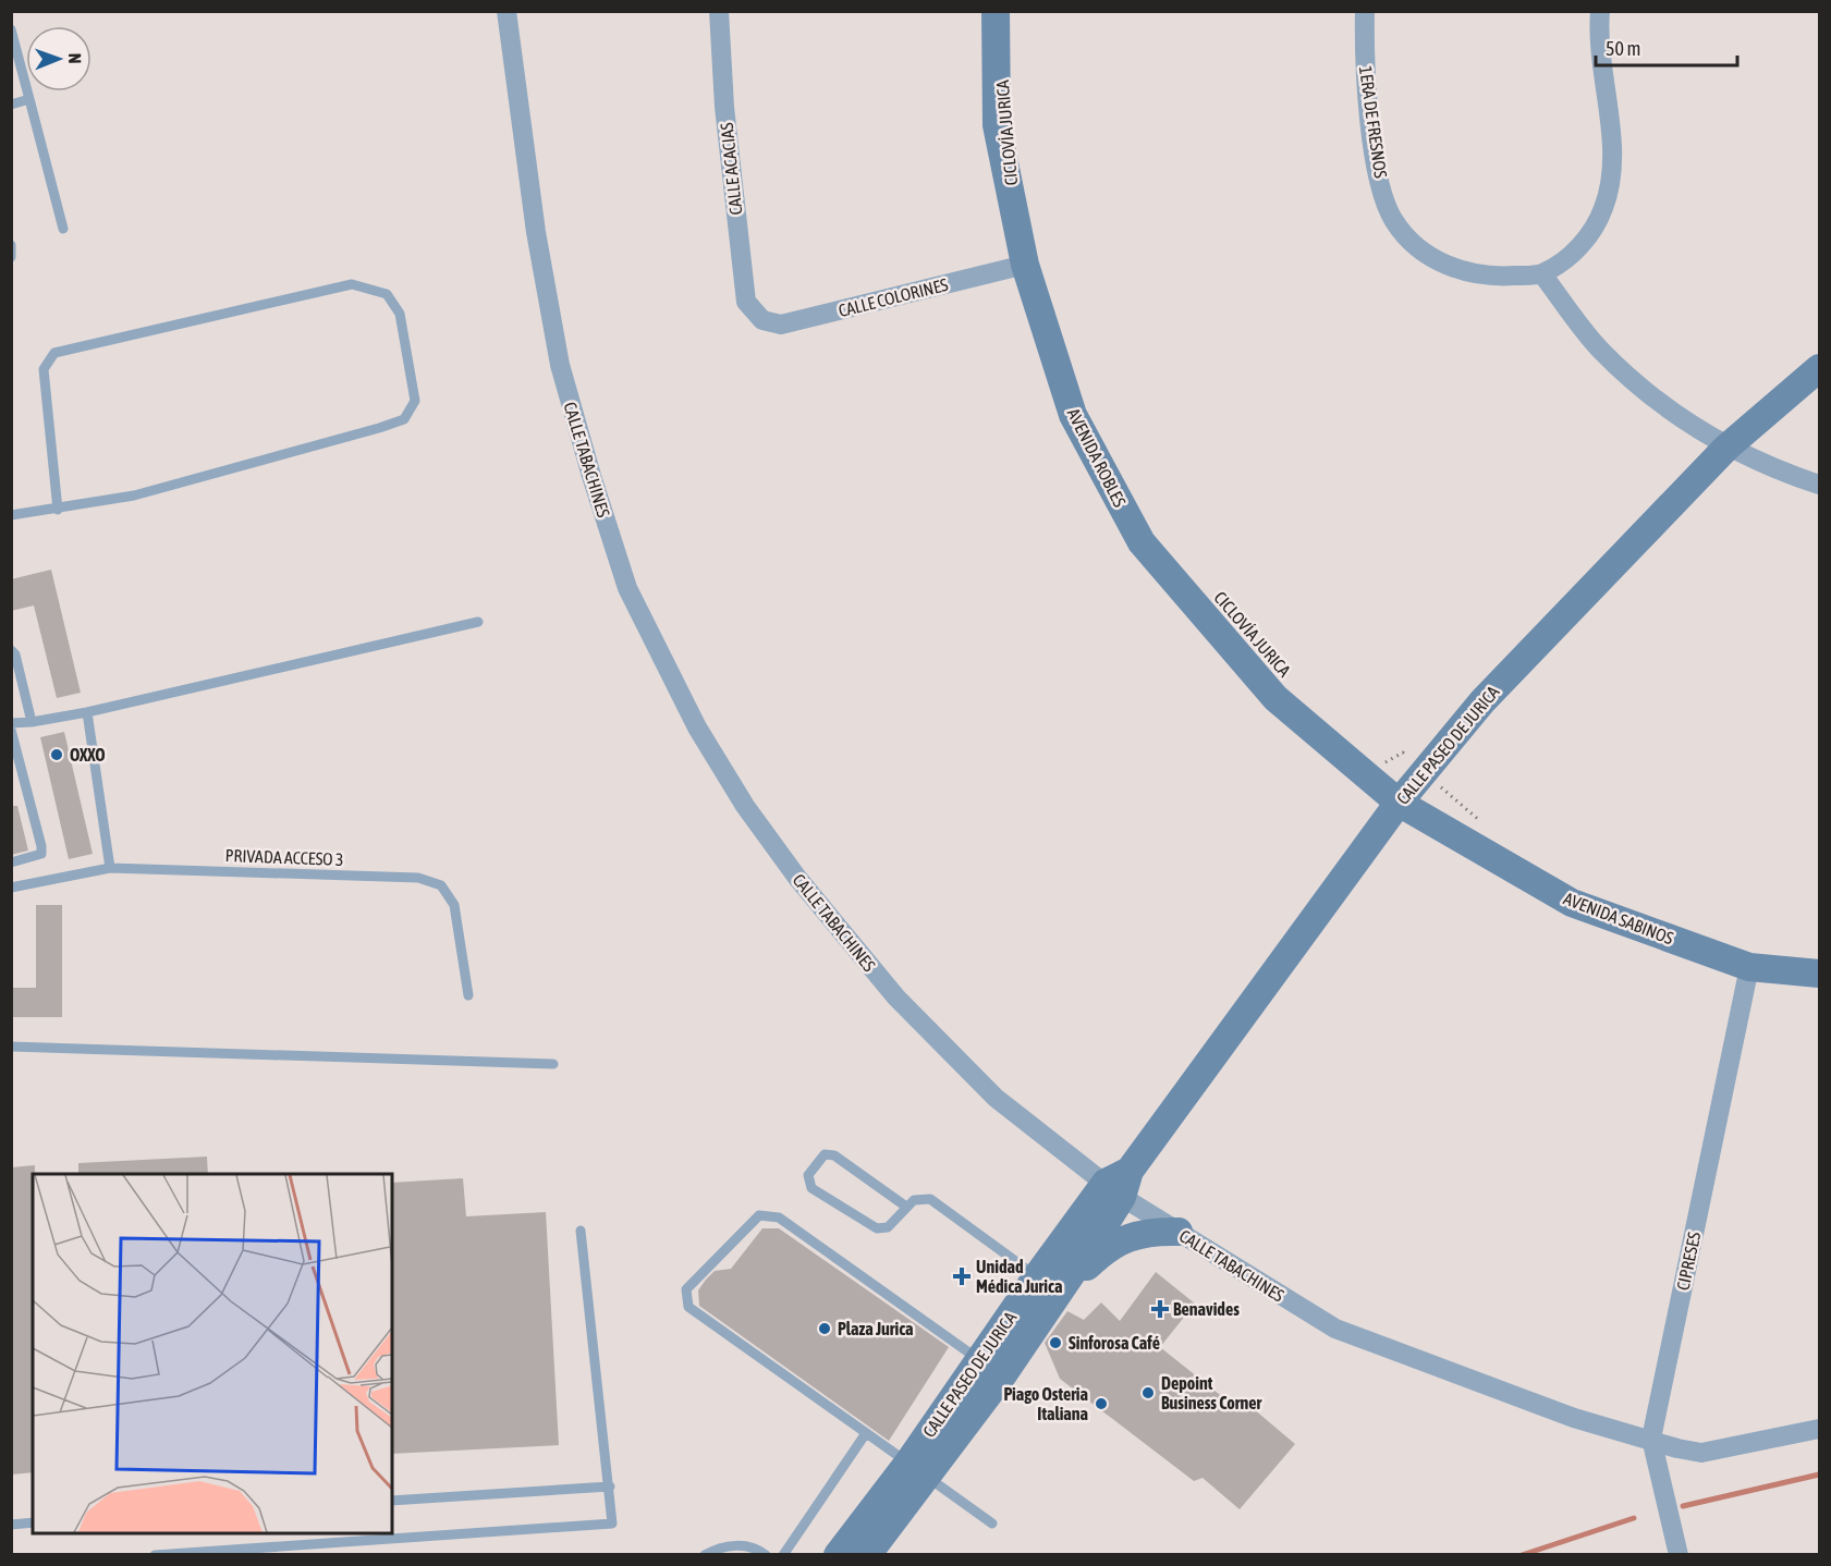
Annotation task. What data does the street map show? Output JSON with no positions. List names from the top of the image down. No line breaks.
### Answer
{"streets":{"street":["1ERA DE FRESNOS","CALLE ACACIAS","CALLE COLORINES","AVENIDA ROBLES","CALLE TABACHINES","CALLE PASEO DE JURICA","AVENIDA SABINOS","CIPRESES"],"lane":["PRIVADA ACCESO 3"]},"crossings":[["CALLE ACACIAS","CALLE COLORINES"],["CALLE COLORINES","AVENIDA ROBLES"],["AVENIDA ROBLES","CALLE PASEO DE JURICA"],["AVENIDA ROBLES","AVENIDA SABINOS"],["CALLE TABACHINES","CALLE PASEO DE JURICA"],["CALLE TABACHINES","CIPRESES"],["CALLE PASEO DE JURICA","AVENIDA SABINOS"],["AVENIDA SABINOS","CIPRESES"]],"places":{"other":["OXXO","Plaza Jurica","Sinforosa Café","Depoint Business Corner","Piago Osteria Italiana"],"health":["Unidad Médica Jurica","Benavides"]},"scale_bar":"50 m","north":"right"}
